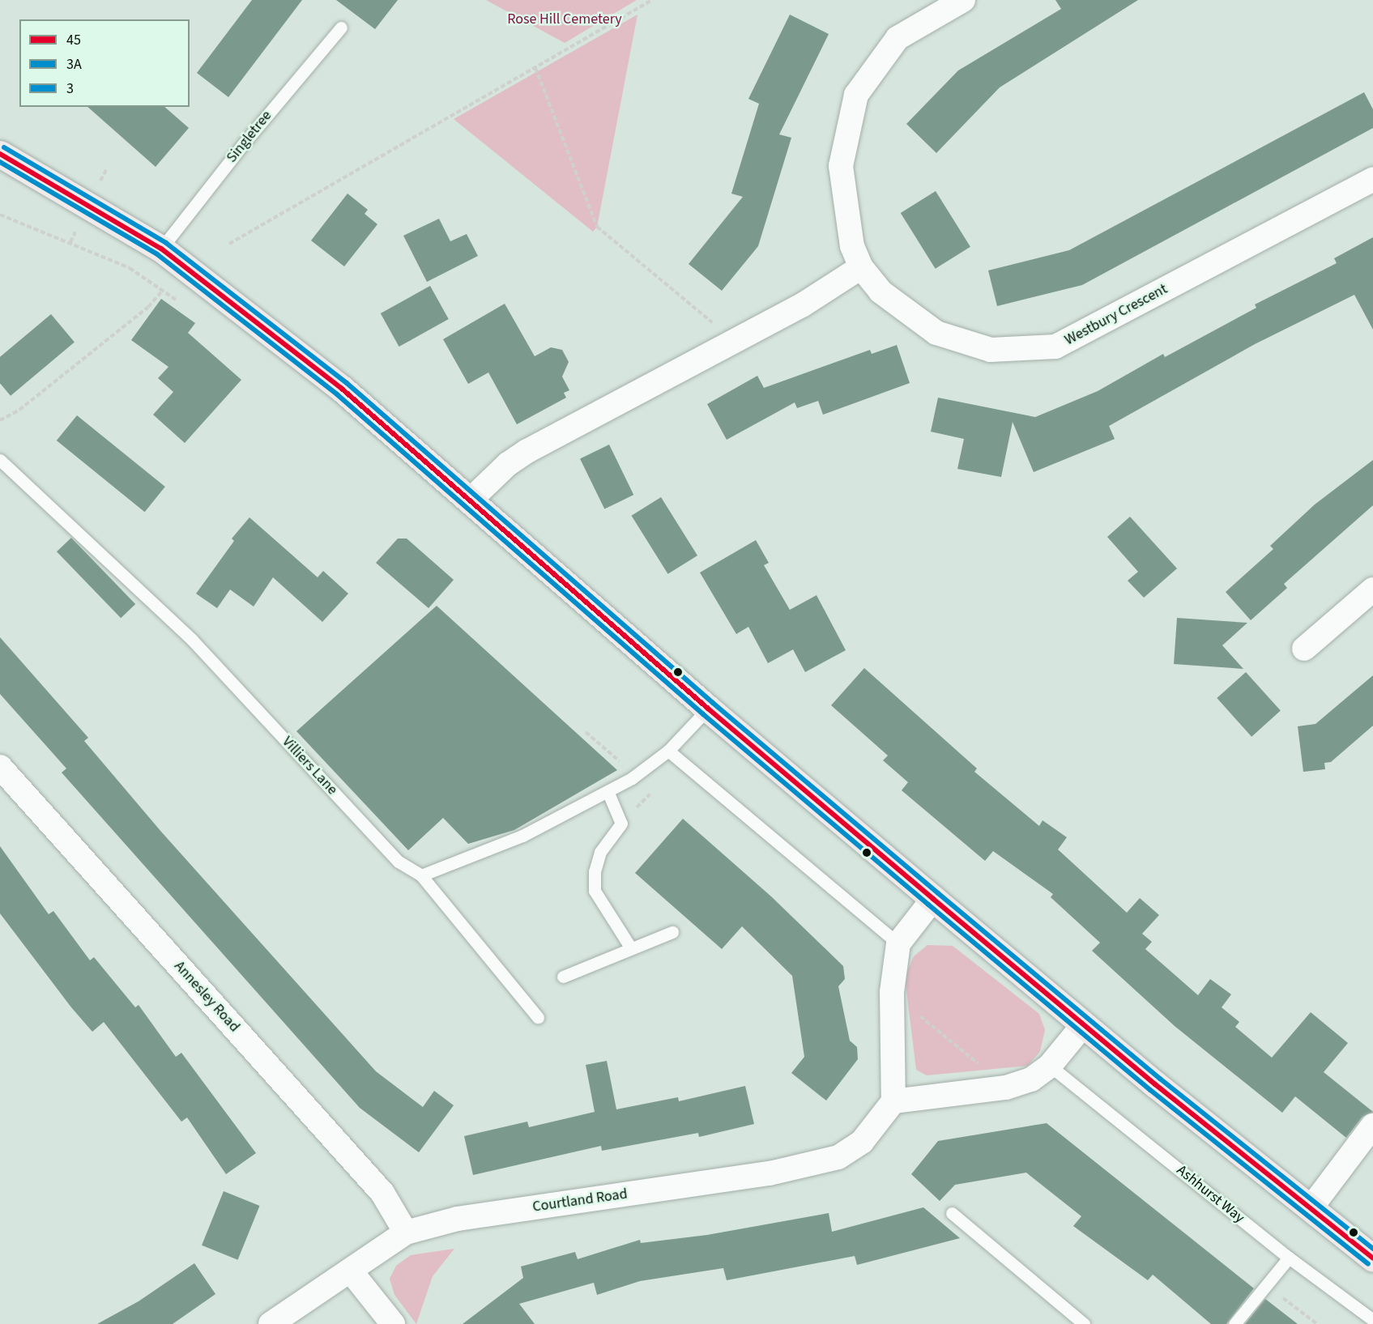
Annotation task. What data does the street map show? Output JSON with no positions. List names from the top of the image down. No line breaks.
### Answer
{"streets":{"street":["Westbury Crescent","Annesley Road","Courtland Road"],"lane":["Singletree","Villiers Lane","Ashhurst Way"]},"crossings":[["Annesley Road","Courtland Road"]],"parks":["Rose Hill Cemetery"],"lines":["transit line 3","transit line 45","transit line 3A"],"legend":["45","3A","3"]}
